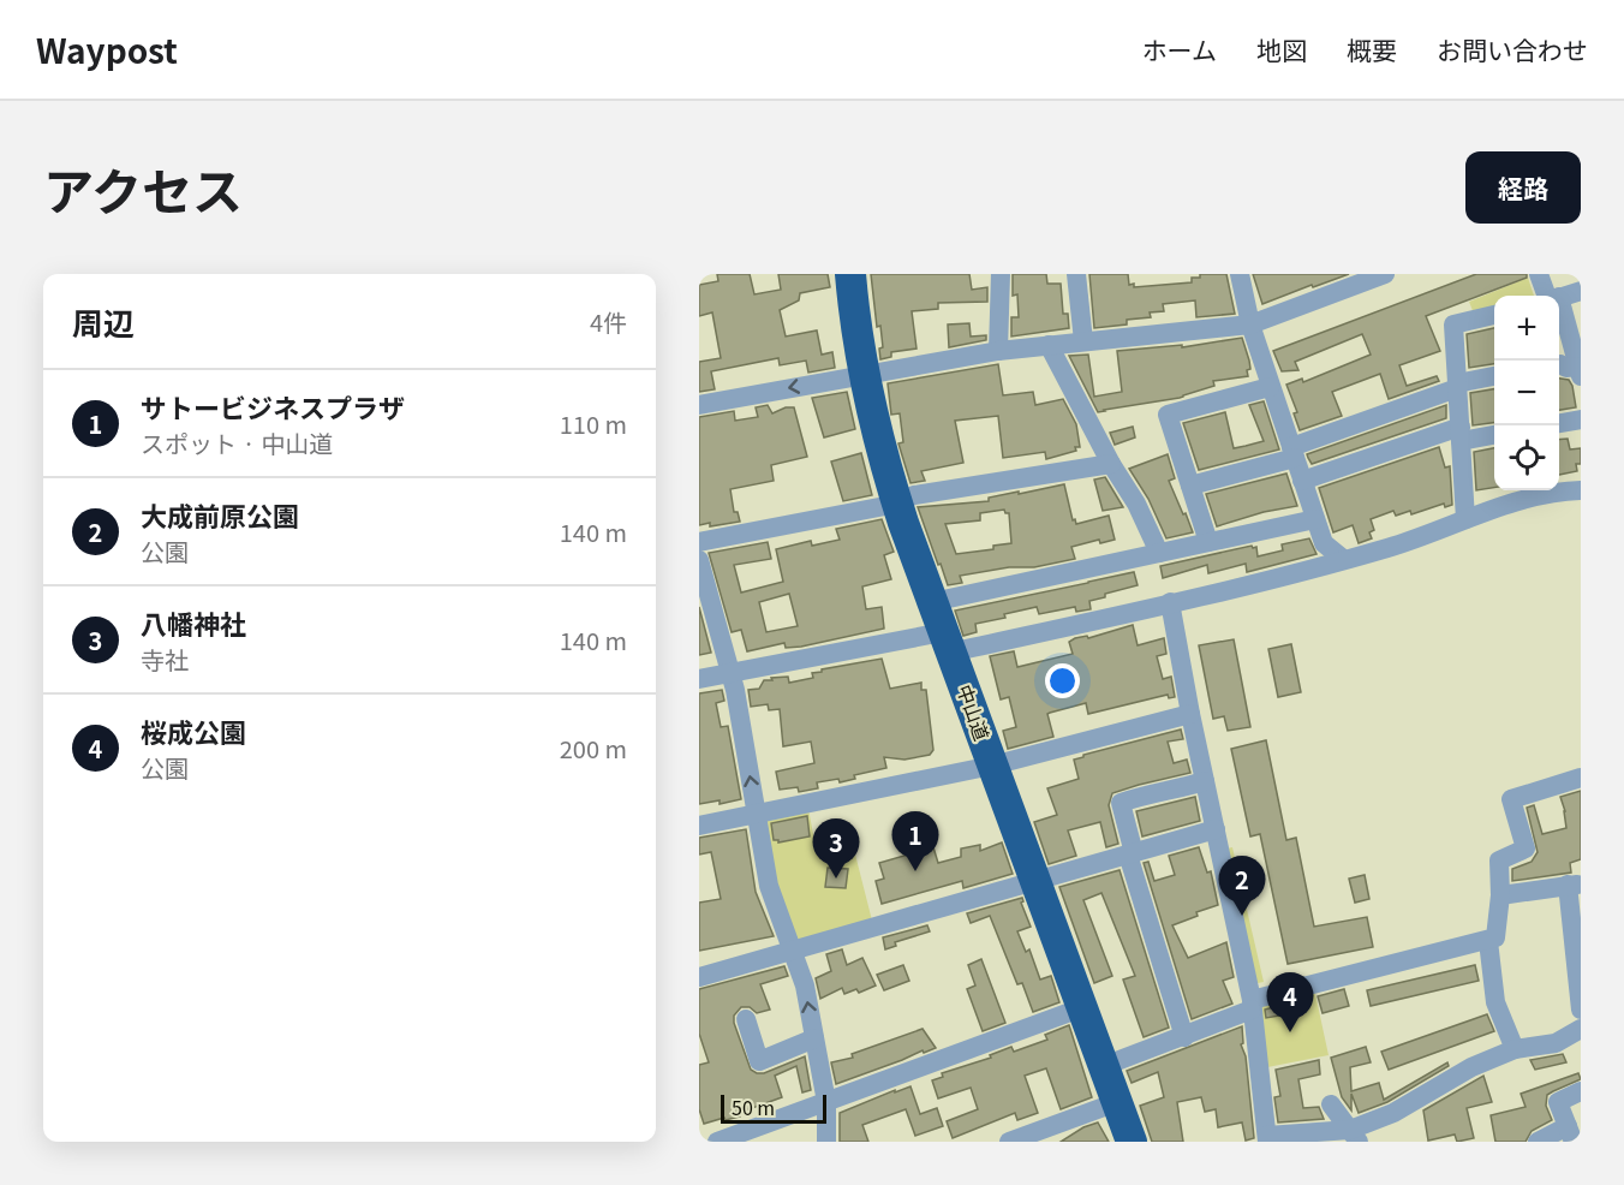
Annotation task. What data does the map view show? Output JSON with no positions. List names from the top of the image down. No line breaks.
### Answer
{"streets":{"highway":["中山道"]},"scale_bar":"50 m","page":{"header":"Waypost","nav":["ホーム","地図","概要","お問い合わせ"],"title":"アクセス","buttons":"経路","heading":["周辺","4件"],"map_buttons":["+","−"],"list":[{"mark":"1","name":"サトービジネスプラザ","note":"スポット · 中山道","value":"110 m"},{"mark":"2","name":"大成前原公園","note":"公園","value":"140 m"},{"mark":"3","name":"八幡神社","note":"寺社","value":"140 m"},{"mark":"4","name":"桜成公園","note":"公園","value":"200 m"}],"pins":["1","3","2","4"],"scale":"50 m"}}
